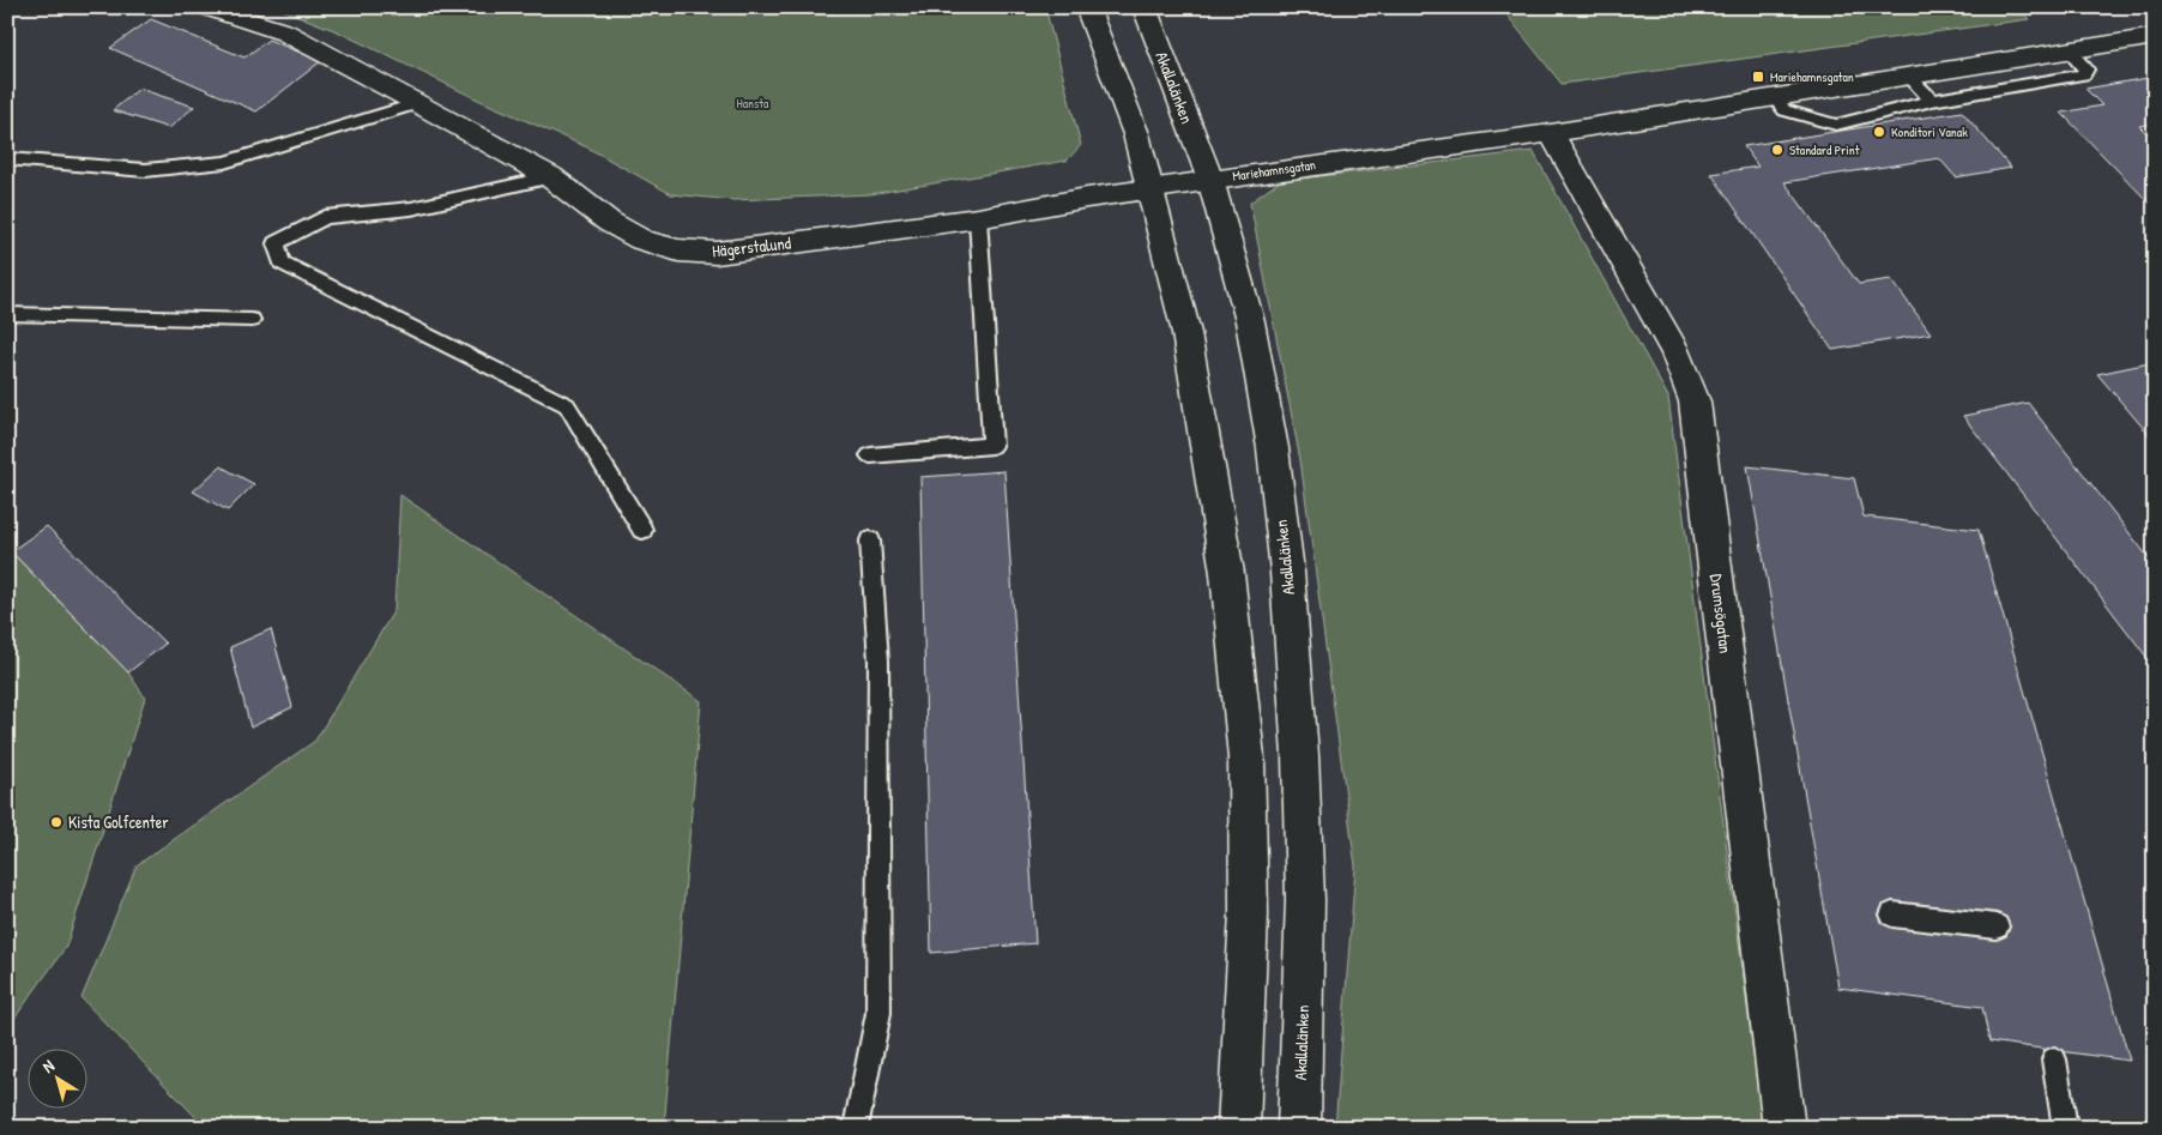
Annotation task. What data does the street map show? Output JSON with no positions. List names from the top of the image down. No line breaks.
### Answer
{"streets":{"street":["Akallalänken","Mariehamnsgatan","Hägerstalund","Drumsögatan"]},"crossings":[["Akallalänken","Mariehamnsgatan"],["Akallalänken","Hägerstalund"],["Mariehamnsgatan","Hägerstalund"],["Mariehamnsgatan","Drumsögatan"]],"parks":["Hansta"],"places":{"transit":["Mariehamnsgatan"],"other":["Konditori Vanak","Standard Print","Kista Golfcenter"]},"north":"top left"}
